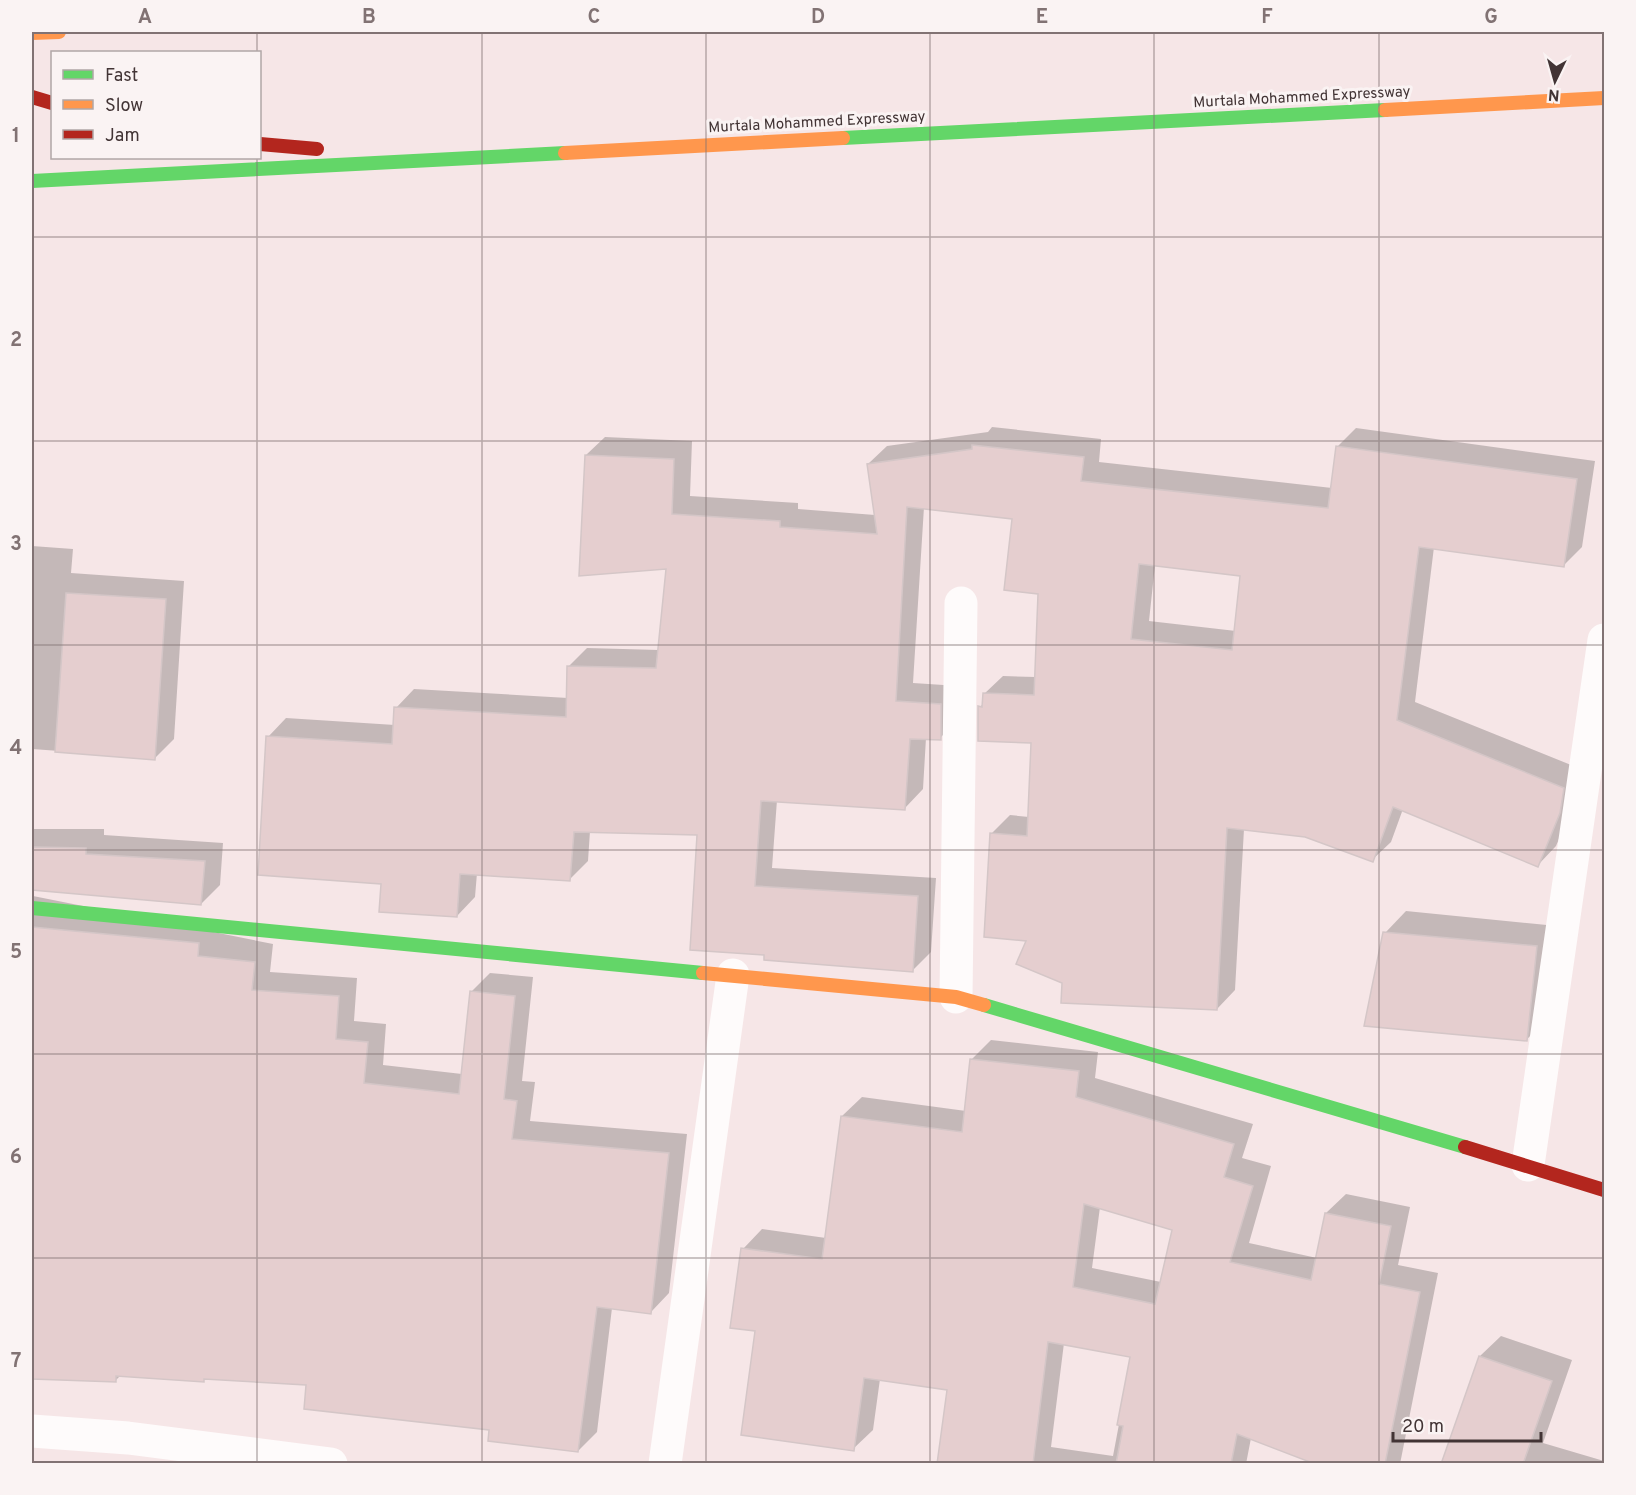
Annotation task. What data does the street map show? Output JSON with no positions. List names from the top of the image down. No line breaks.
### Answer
{"streets":{"main road":["Murtala Mohammed Expressway"]},"legend":["Fast","Slow","Jam"],"scale_bar":"20 m","north":"bottom","grid":{"columns":["A","B","C","D","E","F","G"],"rows":["1","2","3","4","5","6","7"]}}
